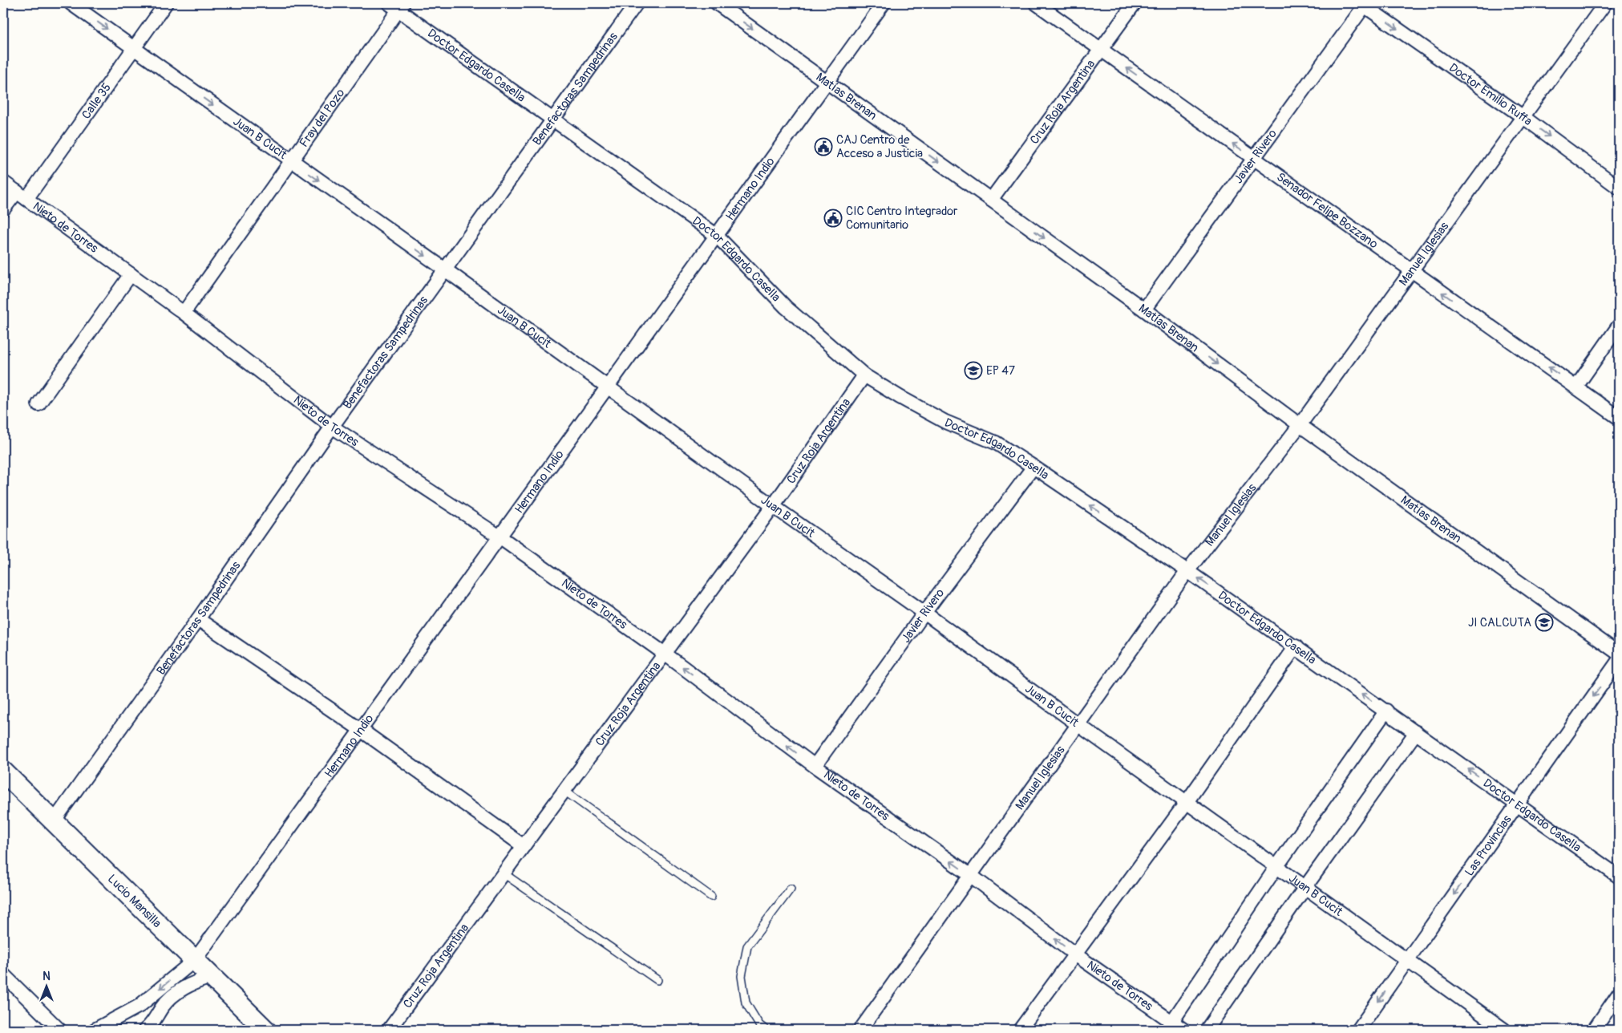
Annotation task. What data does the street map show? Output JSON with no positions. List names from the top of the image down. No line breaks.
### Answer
{"streets":{"main road":["Lucio Mansilla"],"street":["Doctor Edgardo Casella","Benefactoras Sampedrinas","Doctor Emilio Ruffa","Matías Brenan","Calle 35","Cruz Roja Argentina","Fray del Pozo","Juan B Cucit","Javier Rivero","Hermano Indio","Senador Felipe Bozzano","Nieto de Torres","Manuel Iglesias","Las Provincias"]},"crossings":[["Doctor Edgardo Casella","Benefactoras Sampedrinas"],["Doctor Edgardo Casella","Cruz Roja Argentina"],["Doctor Edgardo Casella","Fray del Pozo"],["Doctor Edgardo Casella","Javier Rivero"],["Doctor Edgardo Casella","Hermano Indio"],["Doctor Edgardo Casella","Manuel Iglesias"],["Doctor Edgardo Casella","Las Provincias"],["Benefactoras Sampedrinas","Juan B Cucit"],["Benefactoras Sampedrinas","Nieto de Torres"],["Benefactoras Sampedrinas","Lucio Mansilla"],["Doctor Emilio Ruffa","Javier Rivero"],["Doctor Emilio Ruffa","Manuel Iglesias"],["Matías Brenan","Cruz Roja Argentina"],["Matías Brenan","Javier Rivero"],["Matías Brenan","Hermano Indio"],["Matías Brenan","Manuel Iglesias"],["Calle 35","Juan B Cucit"],["Calle 35","Nieto de Torres"],["Cruz Roja Argentina","Juan B Cucit"],["Cruz Roja Argentina","Senador Felipe Bozzano"],["Cruz Roja Argentina","Nieto de Torres"],["Fray del Pozo","Juan B Cucit"],["Fray del Pozo","Nieto de Torres"],["Juan B Cucit","Javier Rivero"],["Juan B Cucit","Hermano Indio"],["Juan B Cucit","Manuel Iglesias"],["Juan B Cucit","Las Provincias"],["Javier Rivero","Senador Felipe Bozzano"],["Javier Rivero","Nieto de Torres"],["Hermano Indio","Nieto de Torres"],["Hermano Indio","Lucio Mansilla"],["Senador Felipe Bozzano","Manuel Iglesias"],["Nieto de Torres","Manuel Iglesias"]],"one_way":["Doctor Edgardo Casella","Doctor Emilio Ruffa","Matías Brenan","Senador Felipe Bozzano","Las Provincias"],"places":{"public building":["CAJ Centro de Acceso a Justicia","CIC Centro Integrador Comunitario"],"school or university":["EP 47","JI CALCUTA"]},"north":"top"}
